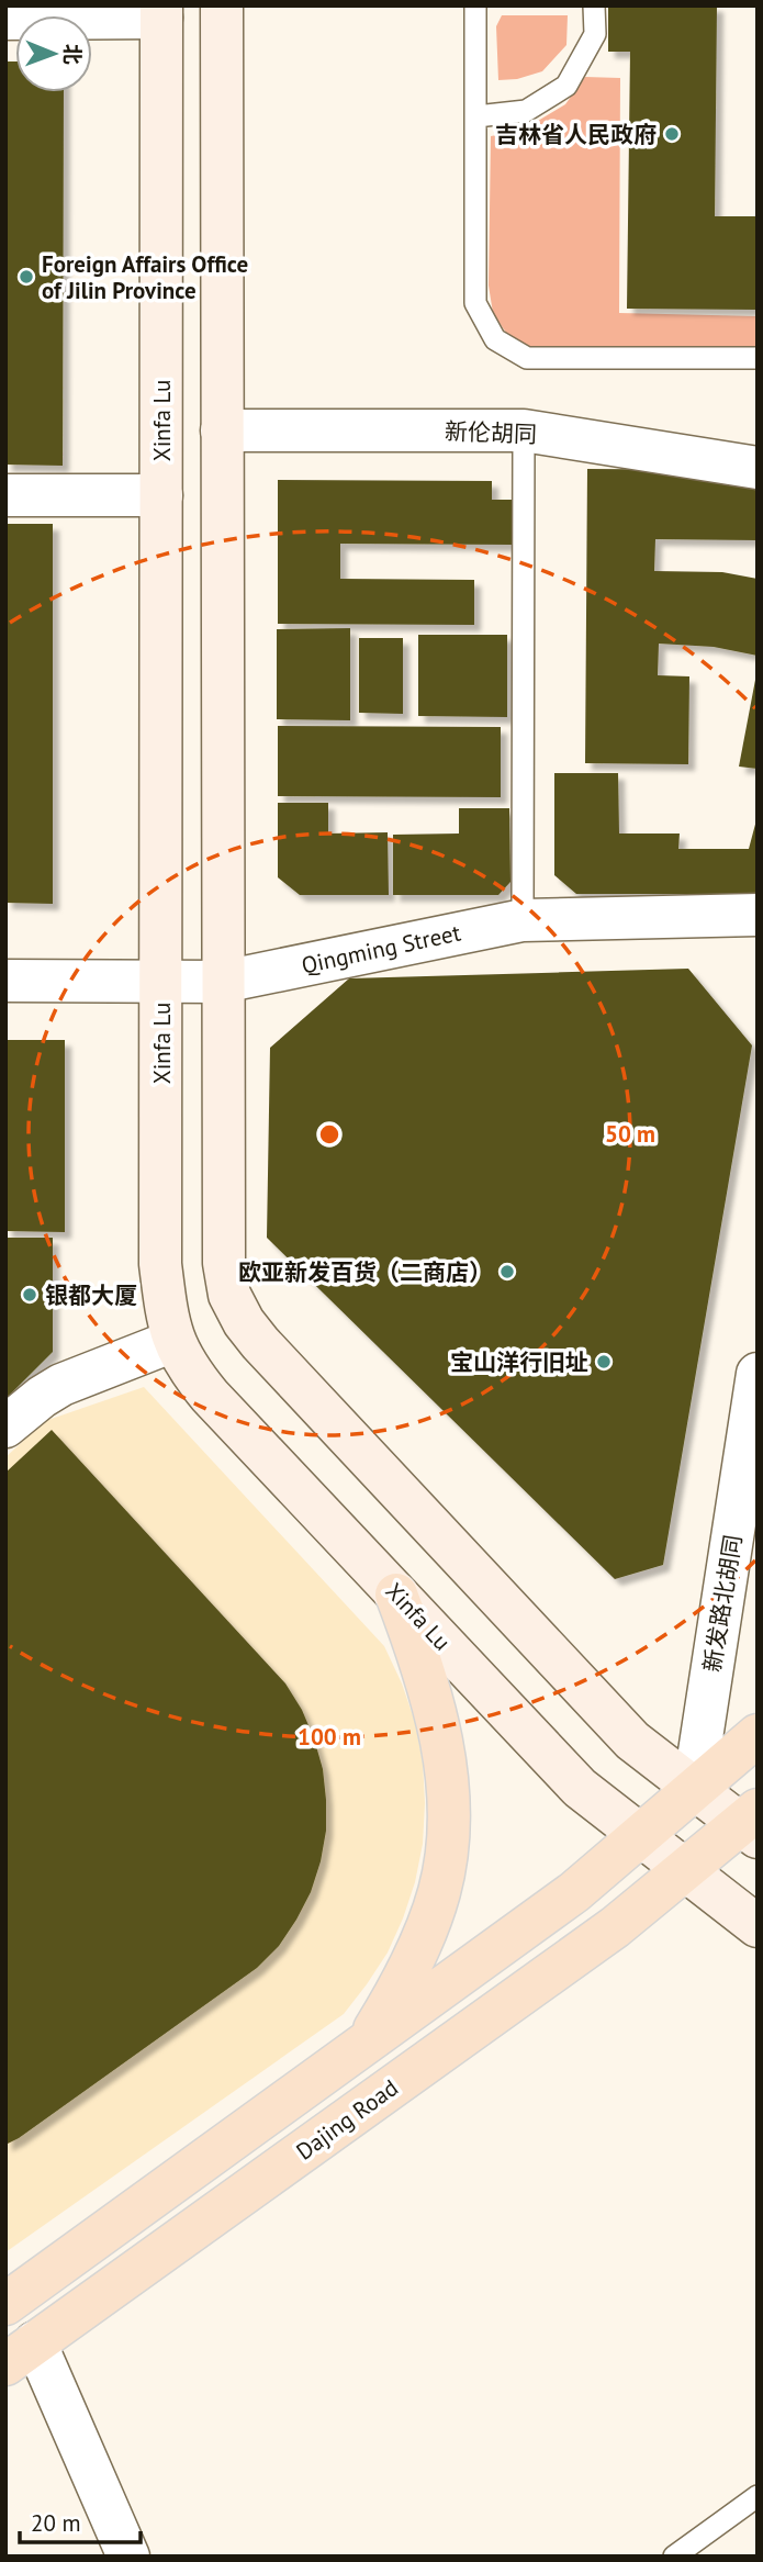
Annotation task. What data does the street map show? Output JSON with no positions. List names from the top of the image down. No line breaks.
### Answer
{"streets":{"main road":["Xinfa Lu","Dajing Road"],"street":["新伦胡同","Qingming Street","新发路北胡同"]},"crossings":[["Xinfa Lu","Qingming Street"],["Xinfa Lu","Dajing Road"]],"places":["吉林省人民政府","Foreign Affairs Office of Jilin Province","欧亚新发百货（二商店）","银都大厦","宝山洋行旧址"],"scale_bar":"20 m","north":"right","rings":["50 m","100 m"]}
